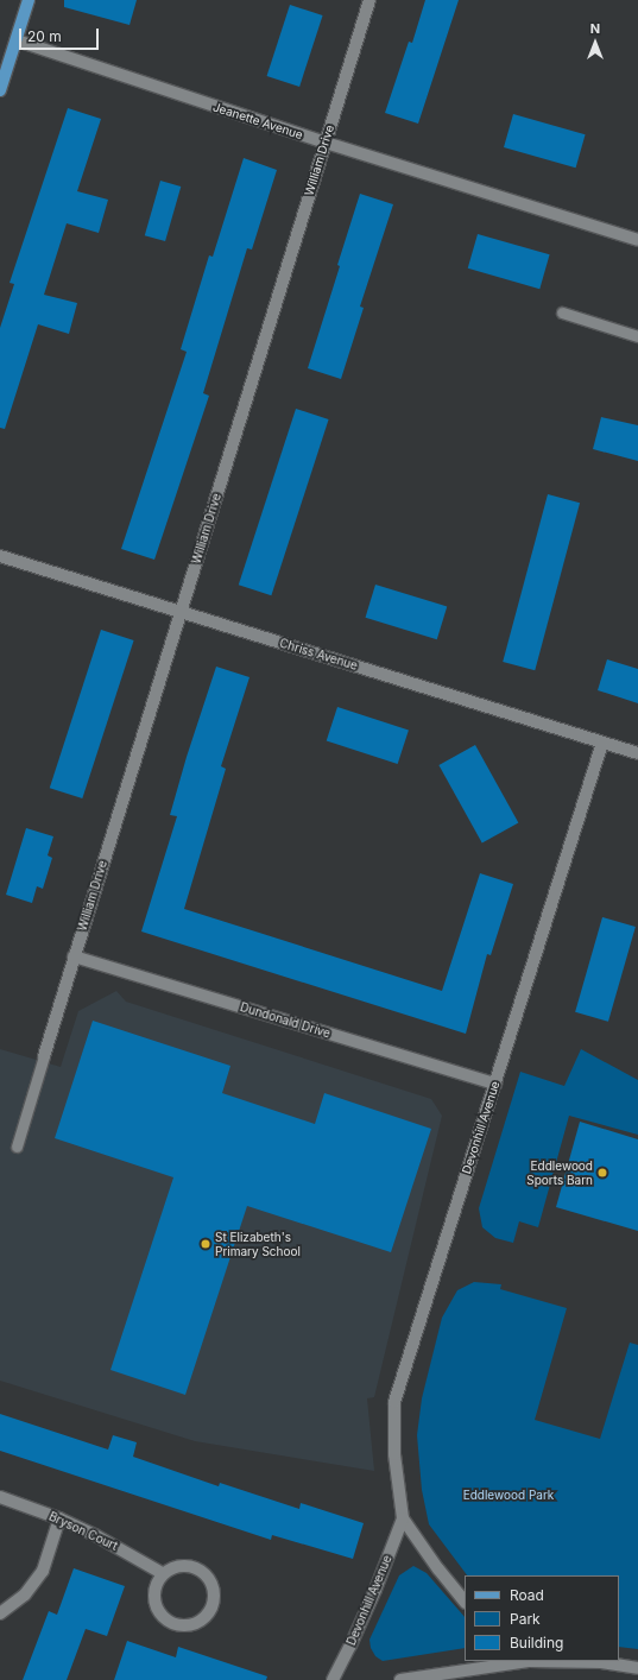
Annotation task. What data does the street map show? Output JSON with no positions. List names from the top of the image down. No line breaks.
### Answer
{"streets":{"street":["Jeanette Avenue","William Drive","Chriss Avenue","Dundonald Drive","Devonhill Avenue","Bryson Court"]},"crossings":[["Jeanette Avenue","William Drive"],["William Drive","Chriss Avenue"],["William Drive","Dundonald Drive"],["Chriss Avenue","Devonhill Avenue"],["Dundonald Drive","Devonhill Avenue"]],"parks":["Eddlewood Park"],"places":["Eddlewood Sports Barn","St Elizabeth's Primary School"],"legend":["Road","Park","Building"],"scale_bar":"20 m","north":"top"}
